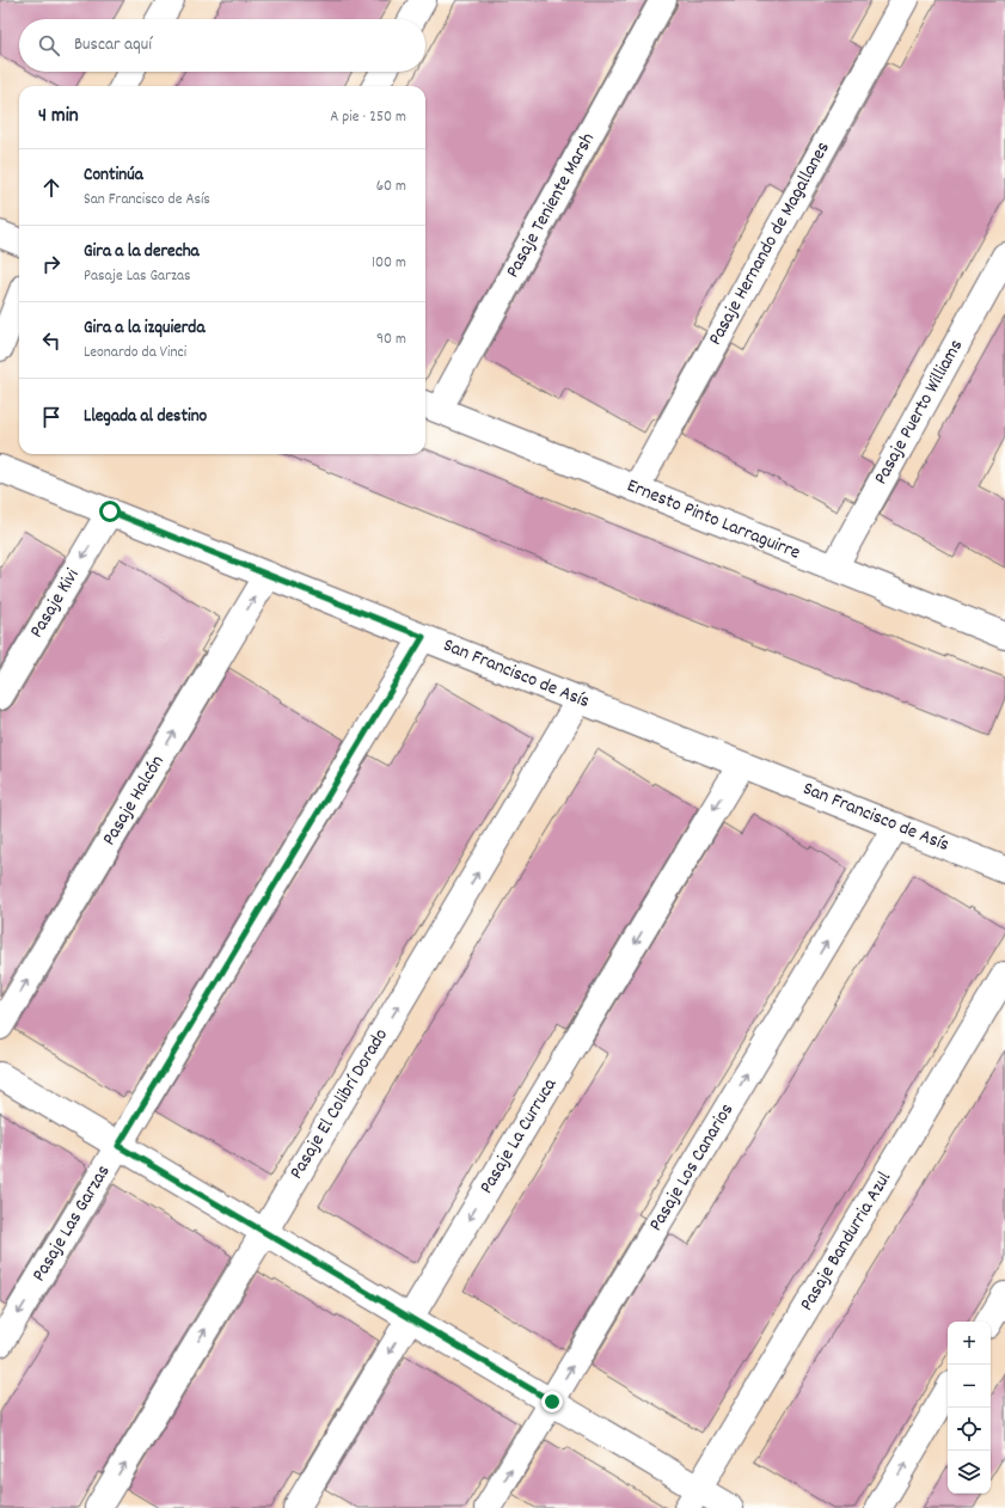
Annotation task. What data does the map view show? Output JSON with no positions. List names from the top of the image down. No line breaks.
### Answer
{"streets":{"street":["Pasaje Teniente Marsh","Pasaje Hernando de Magallanes","Pasaje Puerto Williams","Ernesto Pinto Larraguirre","Pasaje Kivi","San Francisco de Asís","Pasaje Halcón","Pasaje El Colibrí Dorado","Pasaje La Curruca","Pasaje Los Canarios","Pasaje Las Garzas","Pasaje Bandurria Azul"]},"crossings":[["Pasaje Teniente Marsh","Ernesto Pinto Larraguirre"],["Pasaje Hernando de Magallanes","Ernesto Pinto Larraguirre"],["Pasaje Puerto Williams","Ernesto Pinto Larraguirre"],["Pasaje Kivi","San Francisco de Asís"],["San Francisco de Asís","Pasaje Halcón"],["San Francisco de Asís","Pasaje El Colibrí Dorado"],["San Francisco de Asís","Pasaje La Curruca"],["San Francisco de Asís","Pasaje Los Canarios"],["San Francisco de Asís","Pasaje Las Garzas"]],"one_way":["Pasaje Kivi","Pasaje Halcón","Pasaje El Colibrí Dorado","Pasaje La Curruca","Pasaje Los Canarios"],"page":{"search":"Buscar aquí","heading":["4 min","A pie · 250 m"],"list":[["Continúa","San Francisco de Asís","60 m"],["Gira a la derecha","Pasaje Las Garzas","100 m"],["Gira a la izquierda","Leonardo da Vinci","90 m"],"Llegada al destino"],"map_buttons":["+","−"]}}
